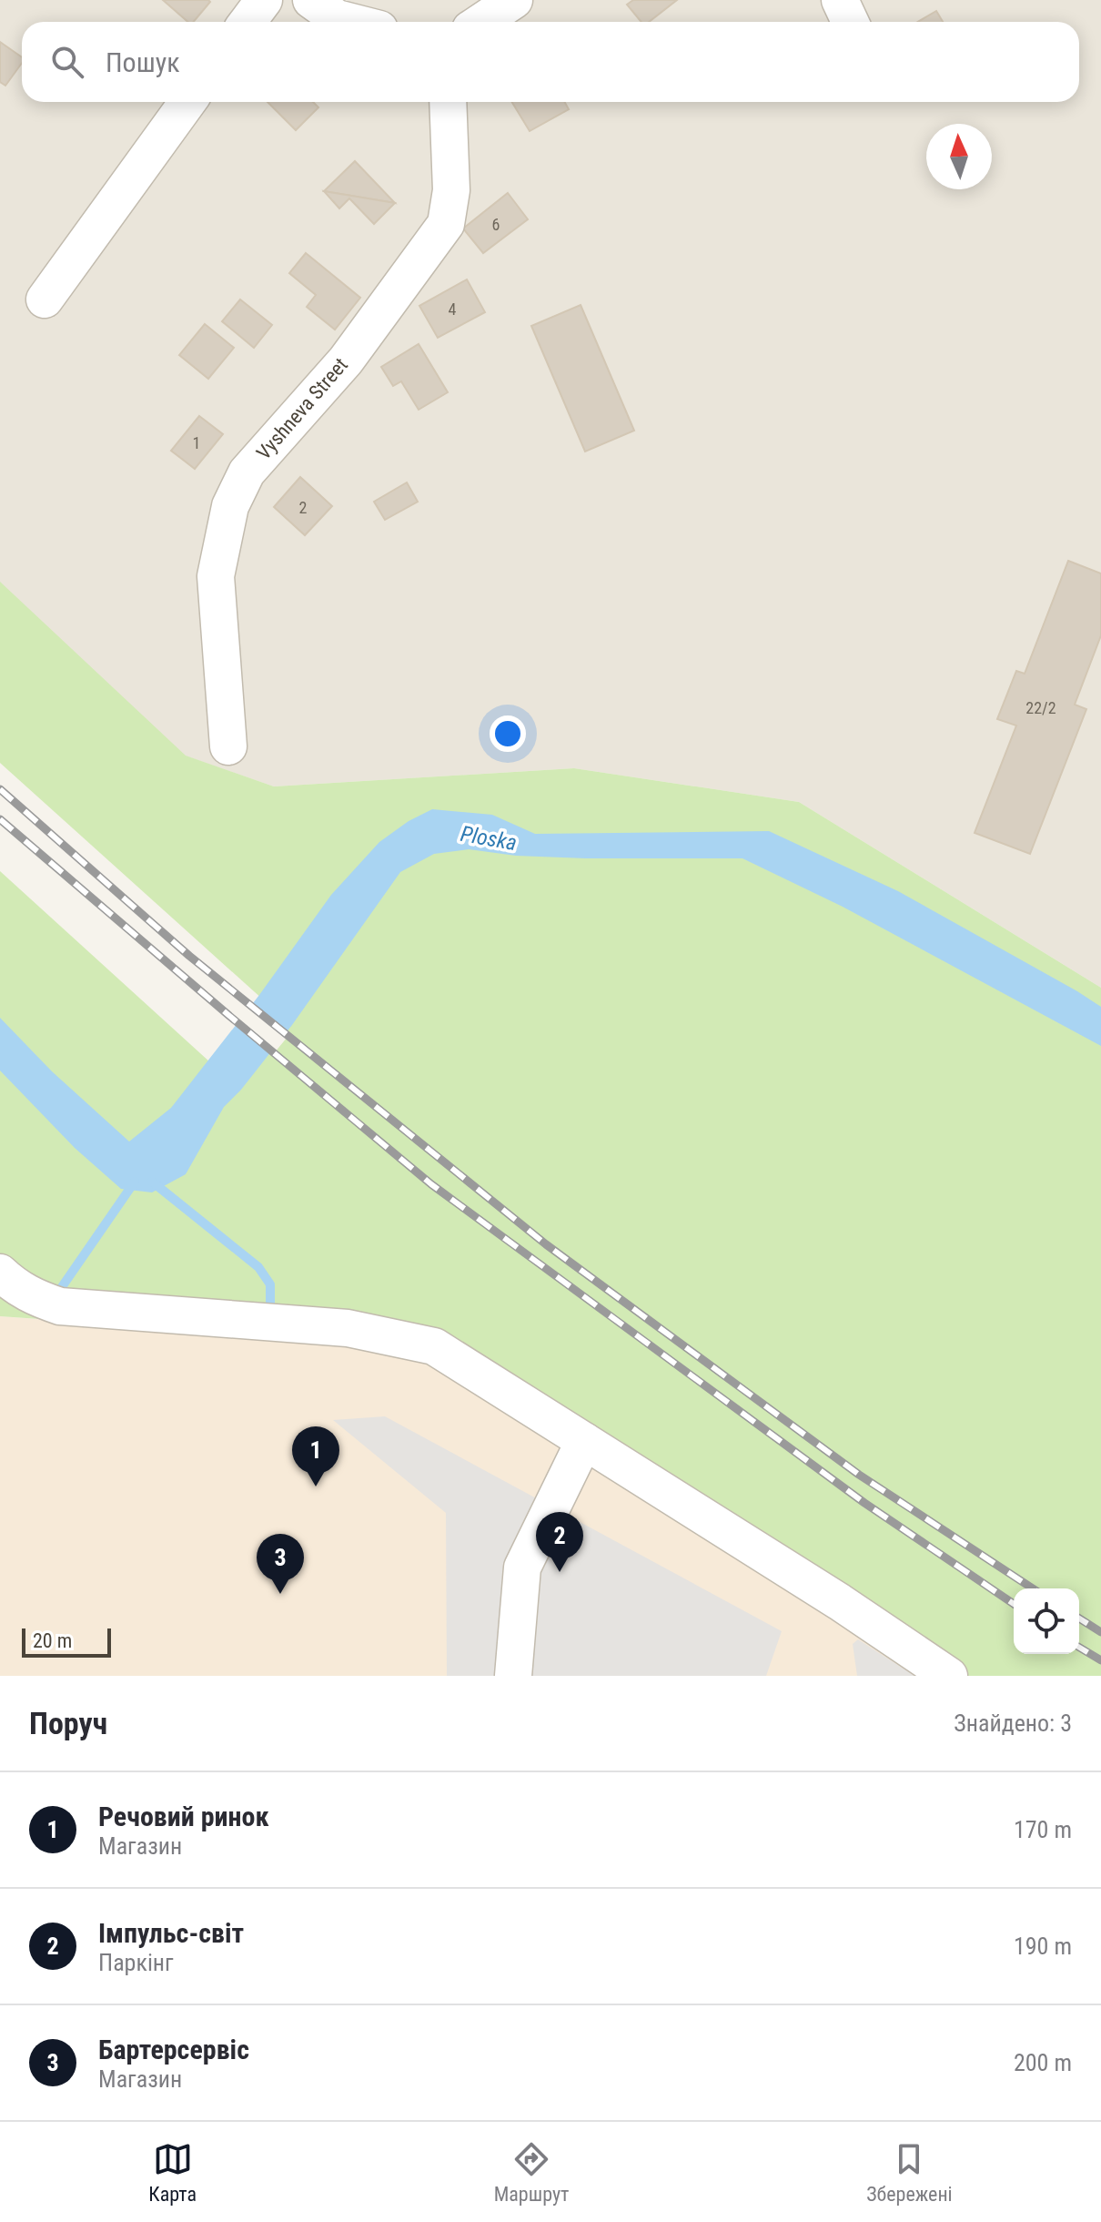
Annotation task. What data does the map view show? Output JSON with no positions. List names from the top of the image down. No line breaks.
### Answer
{"streets":{"street":["Vyshneva Street"]},"water":["Ploska"],"house_numbers":["6","4","1","2","22/2"],"scale_bar":"20 m","north":"top","page":{"search":"Пошук","pins":["1","2","3"],"scale":"20 m","heading":["Поруч","Знайдено: 3"],"list":[{"mark":"1","name":"Речовий ринок","note":"Магазин","value":"170 m"},{"mark":"2","name":"Імпульс-світ","note":"Паркінг","value":"190 m"},{"mark":"3","name":"Бартерсервіс","note":"Магазин","value":"200 m"}],"nav":["Карта","Маршрут","Збережені"]}}
